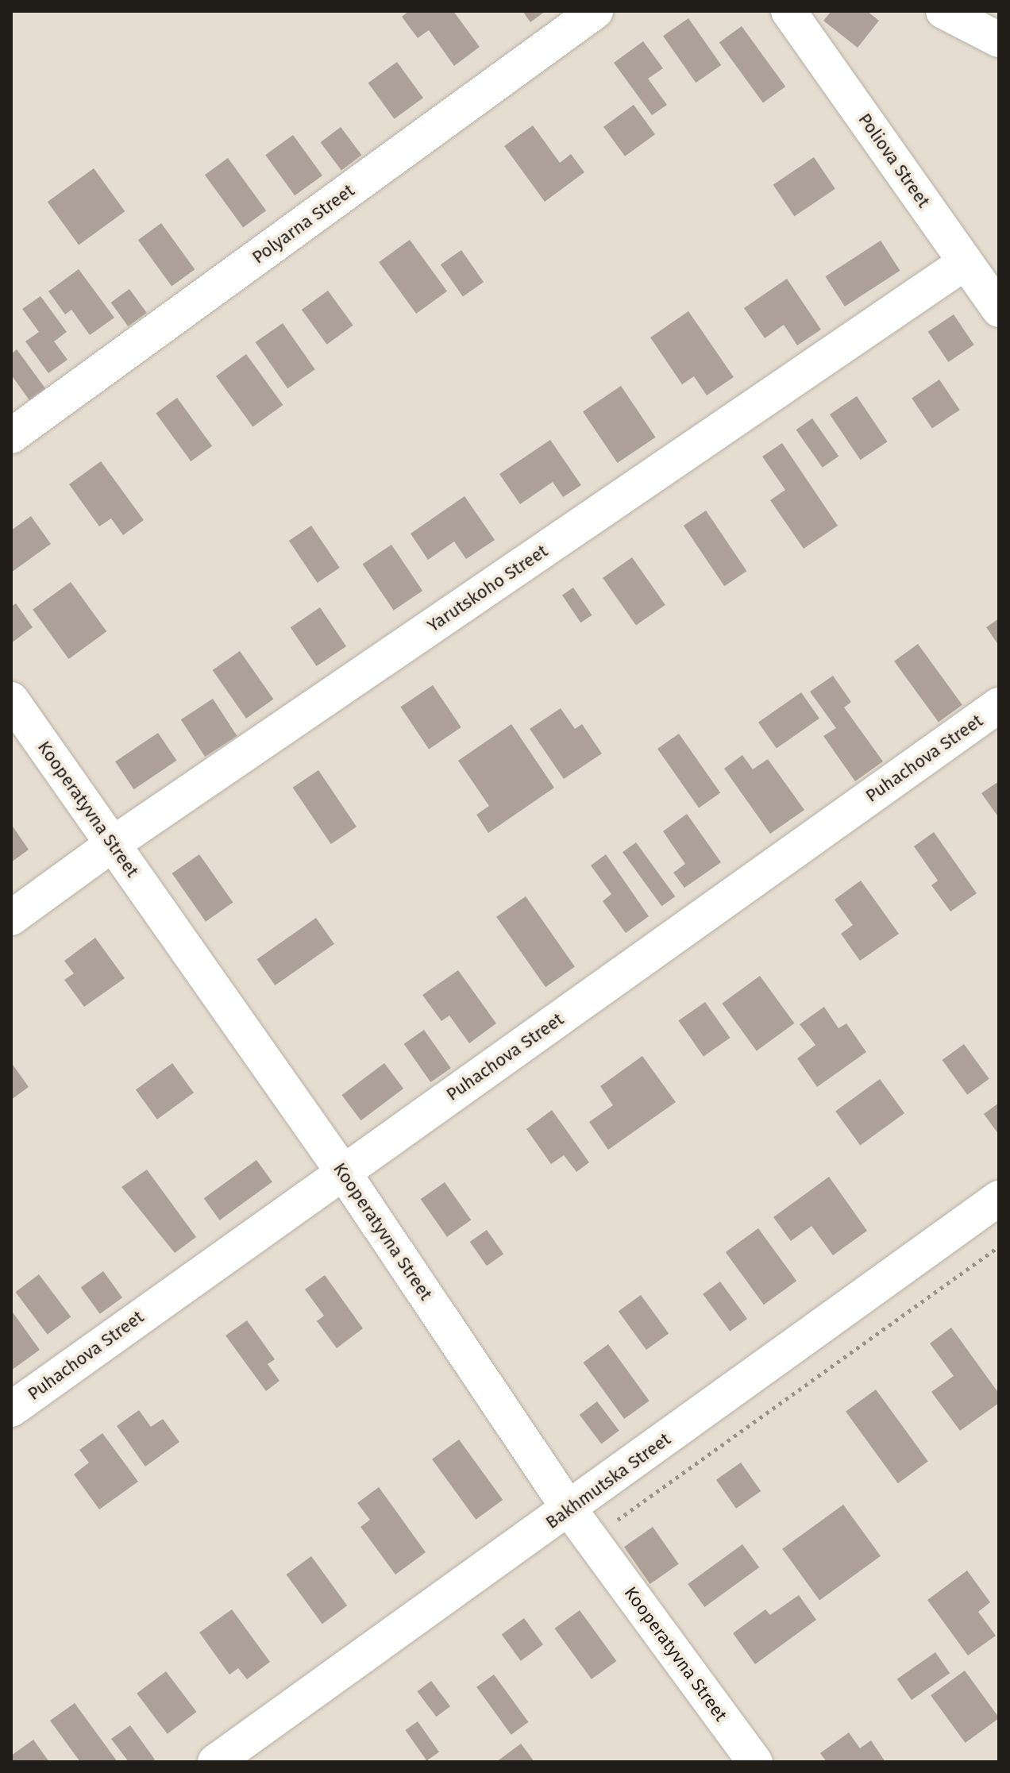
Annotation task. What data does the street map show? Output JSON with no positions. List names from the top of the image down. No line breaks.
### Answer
{"streets":{"street":["Poliova Street","Polyarna Street","Yarutskoho Street","Puhachova Street","Kooperatyvna Street","Bakhmutska Street"]},"crossings":[["Poliova Street","Yarutskoho Street"],["Yarutskoho Street","Kooperatyvna Street"],["Puhachova Street","Kooperatyvna Street"],["Kooperatyvna Street","Bakhmutska Street"]]}
